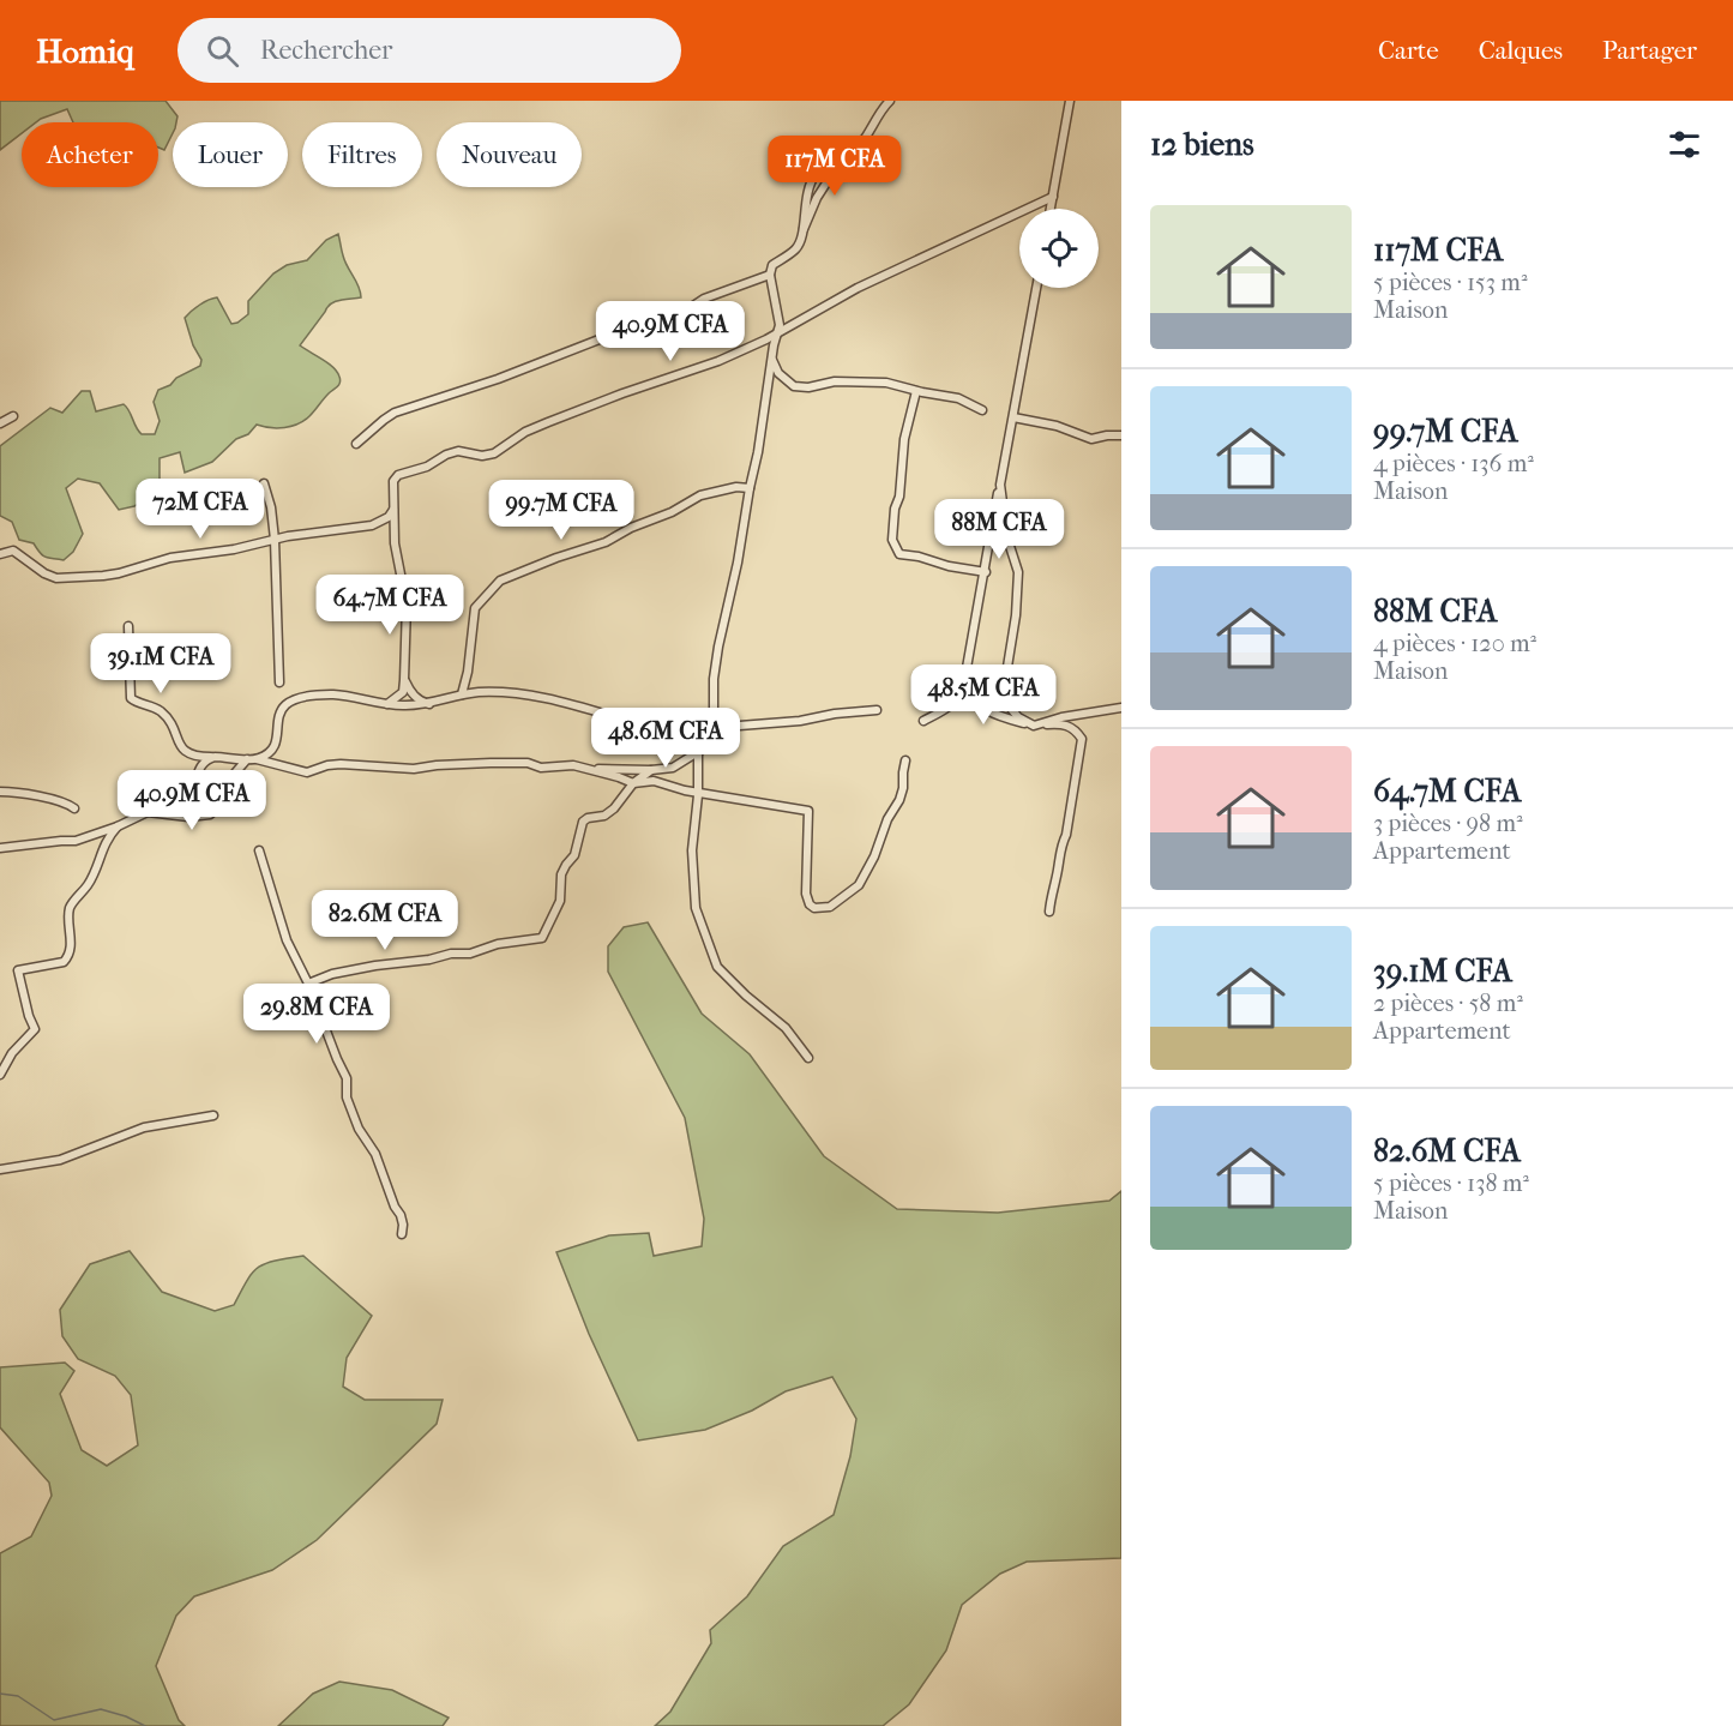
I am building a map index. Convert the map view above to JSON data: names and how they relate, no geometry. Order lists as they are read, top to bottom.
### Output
{
  "page": {
    "header": "Homiq",
    "search": "Rechercher",
    "nav": ["Carte", "Calques", "Partager"],
    "heading": "12 biens",
    "chip": [
      "Acheter",
      "Louer",
      "Filtres",
      "Nouveau"
    ],
    "price": [
      "117M CFA",
      "40.9M CFA",
      "72M CFA",
      "99.7M CFA",
      "88M CFA",
      "64.7M CFA",
      "39.1M CFA",
      "48.5M CFA",
      "48.6M CFA",
      "40.9M CFA",
      "82.6M CFA",
      "29.8M CFA"
    ],
    "list": [
      {
        "name": "117M CFA",
        "note": "5 pièces · 153 m² · Maison"
      },
      {
        "name": "99.7M CFA",
        "note": "4 pièces · 136 m² · Maison"
      },
      {
        "name": "88M CFA",
        "note": "4 pièces · 120 m² · Maison"
      },
      {
        "name": "64.7M CFA",
        "note": "3 pièces · 98 m² · Appartement"
      },
      {
        "name": "39.1M CFA",
        "note": "2 pièces · 58 m² · Appartement"
      },
      {
        "name": "82.6M CFA",
        "note": "5 pièces · 138 m² · Maison"
      }
    ]
  }
}
